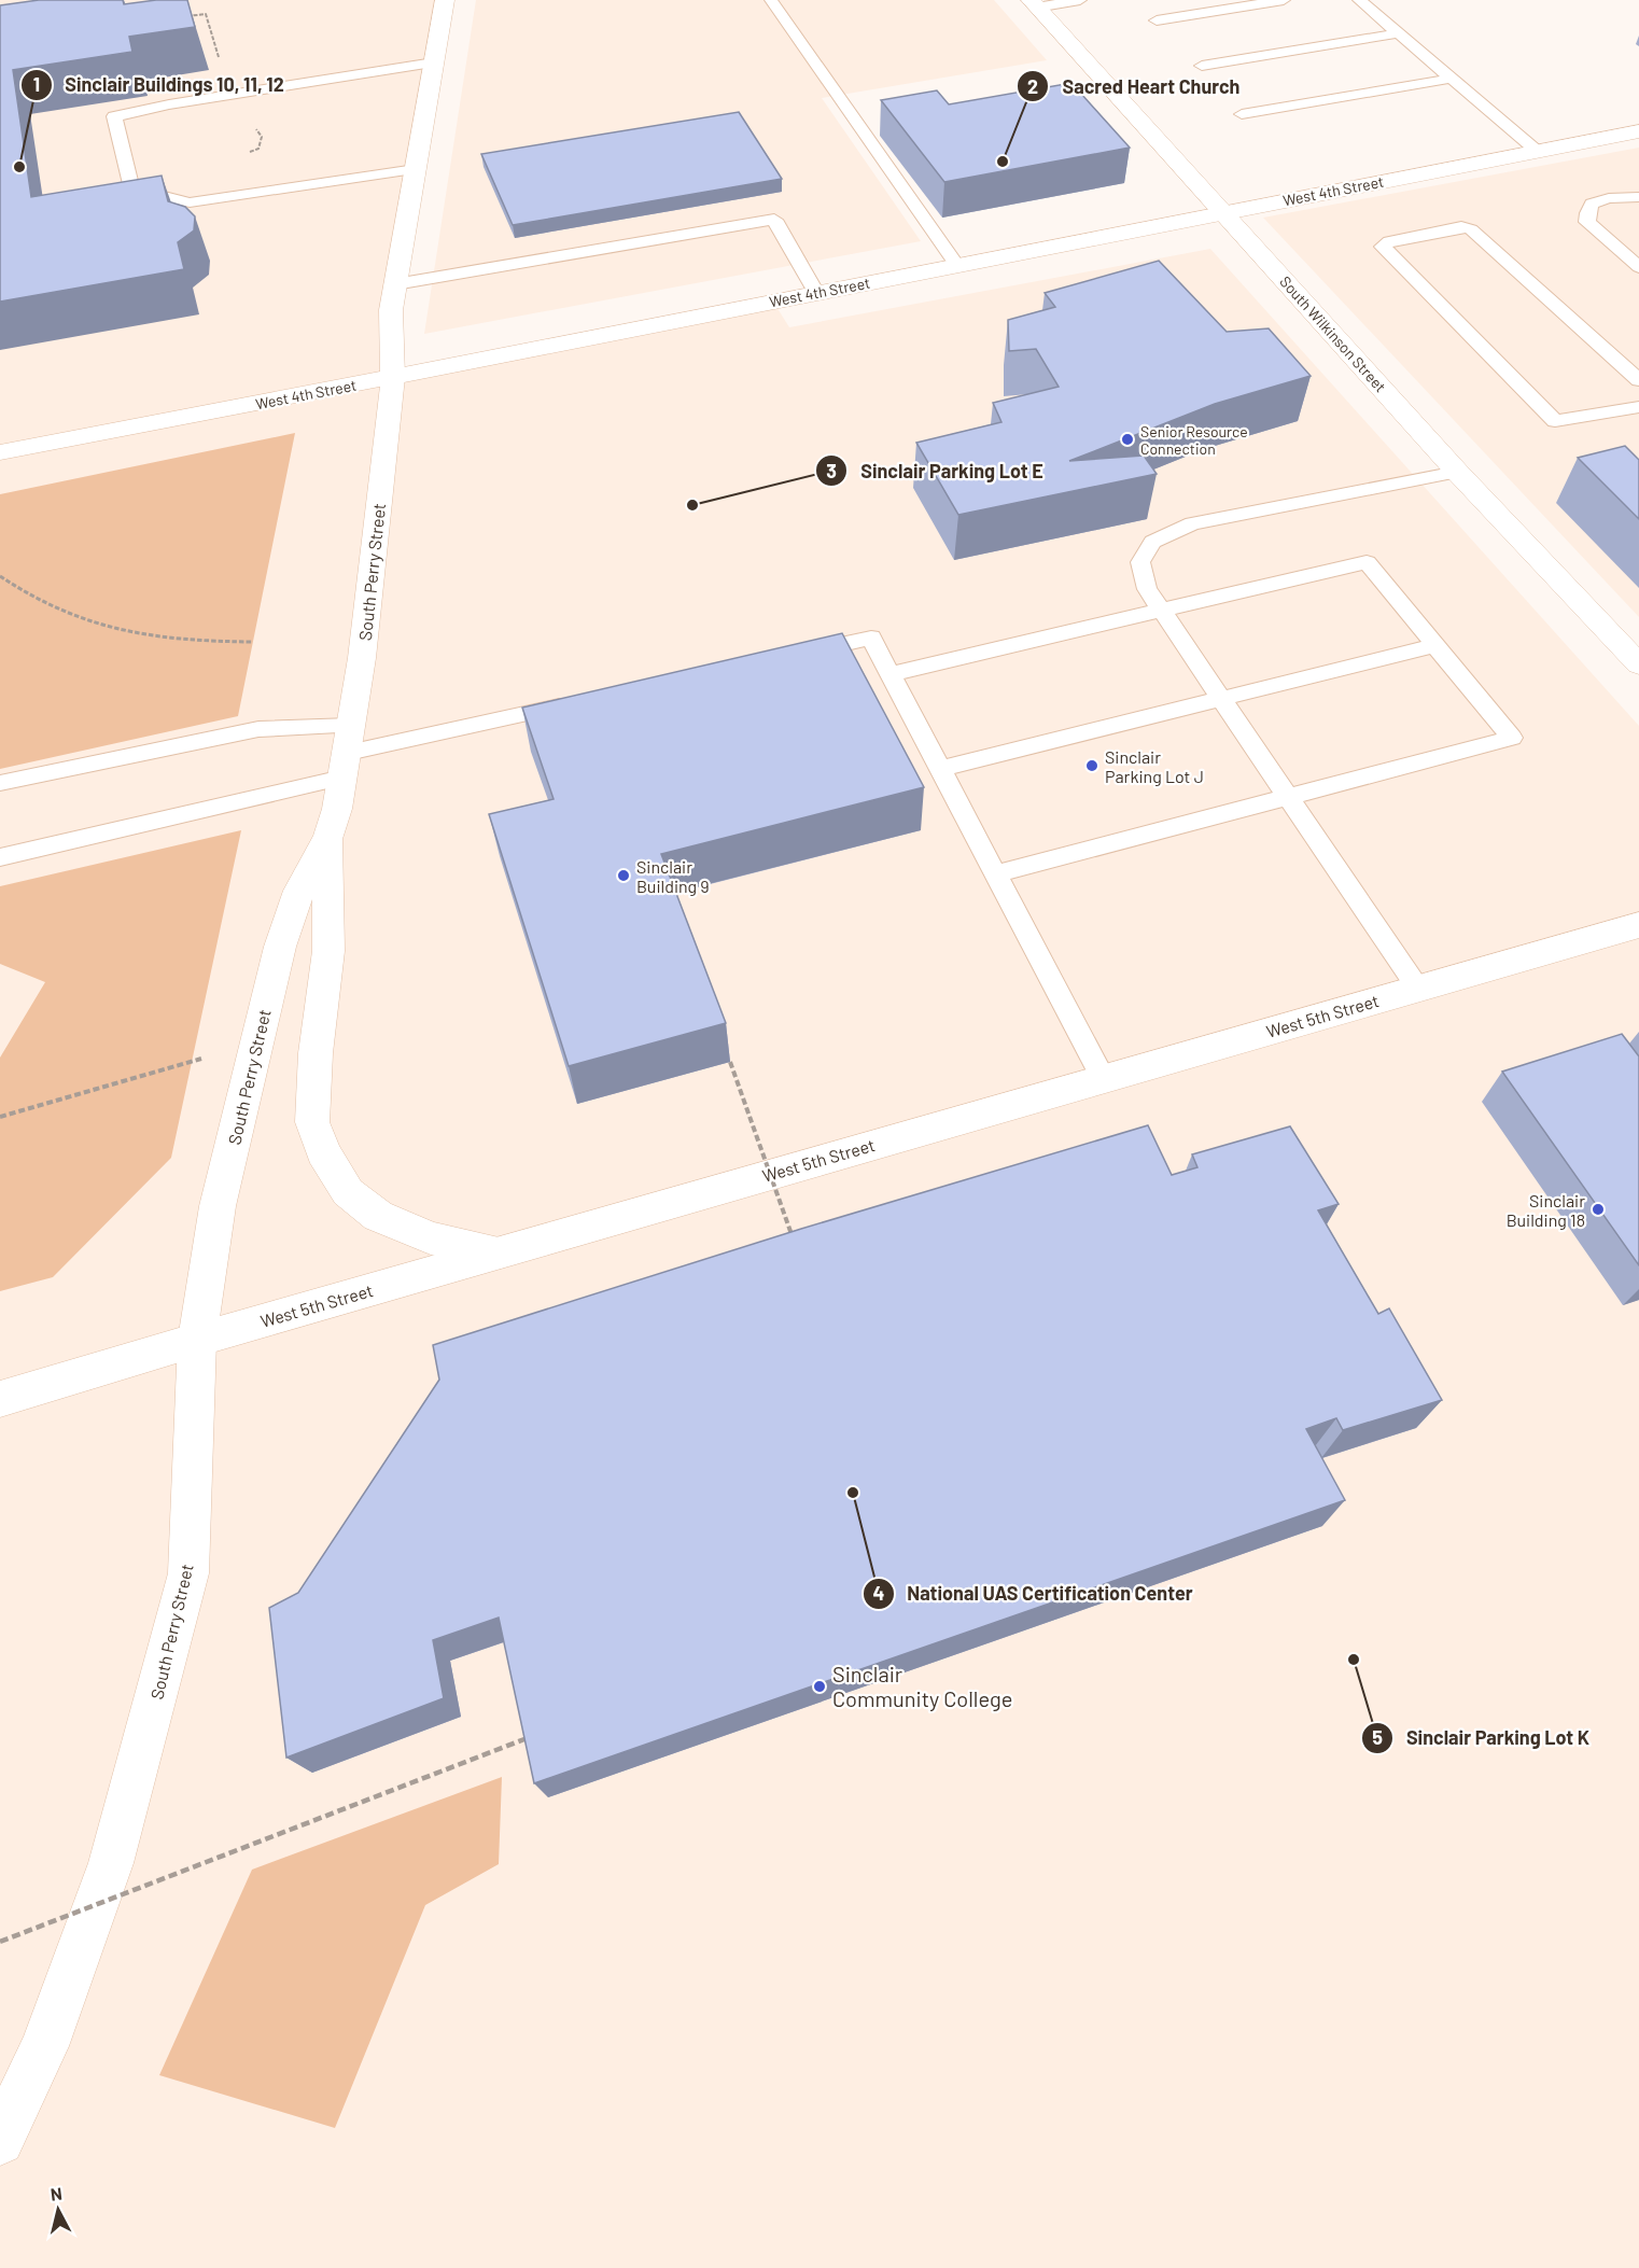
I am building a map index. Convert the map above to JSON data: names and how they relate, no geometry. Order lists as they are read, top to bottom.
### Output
{
  "streets": {
    "main road": [
      "West 4th Street",
      "South Wilkinson Street",
      "South Perry Street",
      "West 5th Street"
    ]
  },
  "crossings": [
    ["West 4th Street", "South Wilkinson Street"],
    ["West 4th Street", "South Perry Street"],
    ["South Perry Street", "West 5th Street"]
  ],
  "places": [
    "Sacred Heart Church",
    "Sinclair Buildings 10, 11, 12",
    "Senior Resource Connection",
    "Sinclair Parking Lot E",
    "Sinclair Parking Lot J",
    "Sinclair Building 9",
    "Sinclair Building 18",
    "National UAS Certification Center",
    "Sinclair Parking Lot K",
    "Sinclair Community College"
  ],
  "north": "top"
}
